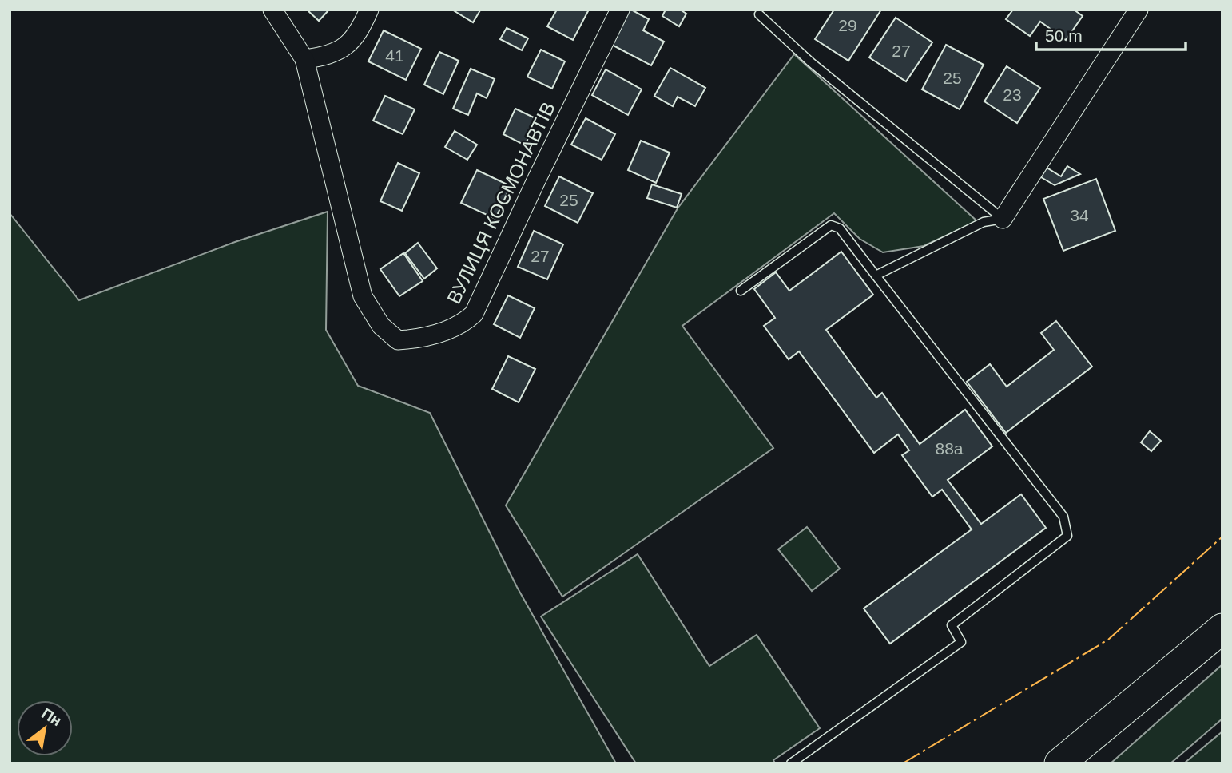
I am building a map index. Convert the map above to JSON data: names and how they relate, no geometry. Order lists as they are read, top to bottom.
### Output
{
  "streets": {
    "street": ["ВУЛИЦЯ КОСМОНАВТІВ"]
  },
  "house_numbers": [
    "29",
    "27",
    "41",
    "25",
    "23",
    "25",
    "34",
    "27",
    "88а"
  ],
  "scale_bar": "50 m",
  "north": "top right"
}
